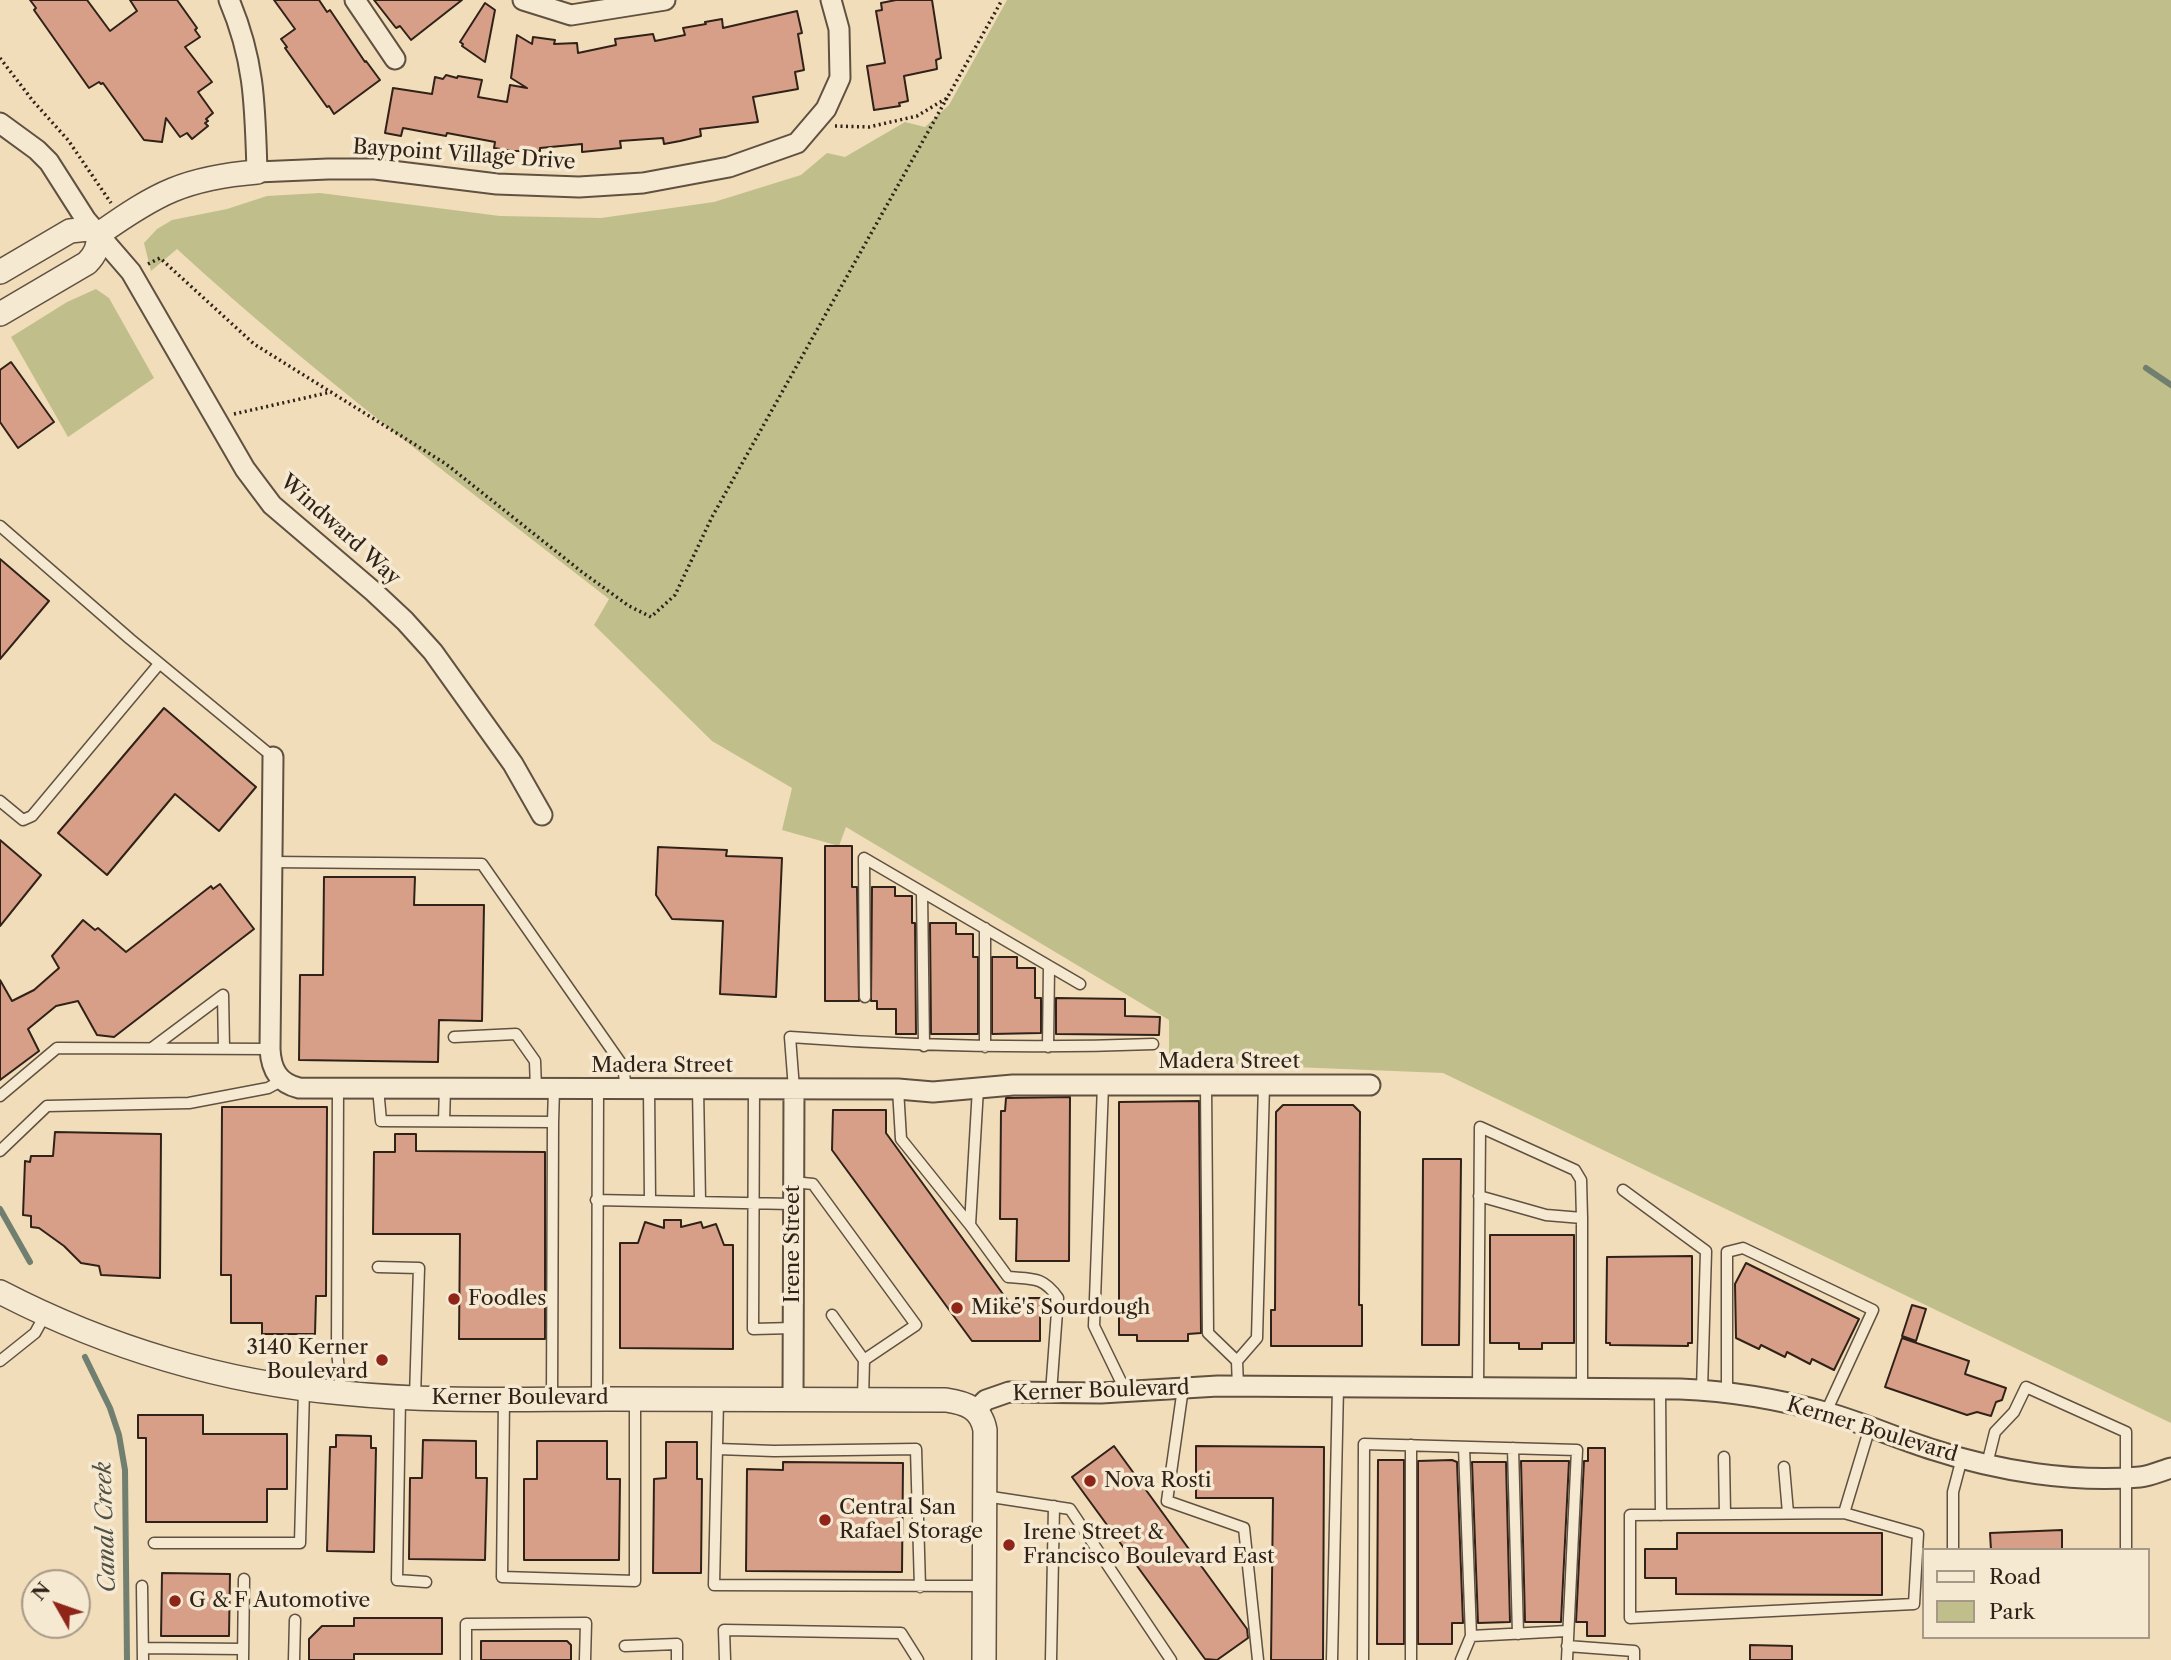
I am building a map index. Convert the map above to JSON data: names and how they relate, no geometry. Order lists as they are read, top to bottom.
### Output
{
  "streets": {
    "street": [
      "Baypoint Village Drive",
      "Windward Way",
      "Madera Street",
      "Irene Street",
      "Kerner Boulevard"
    ]
  },
  "crossings": [
    ["Madera Street", "Irene Street"],
    ["Irene Street", "Kerner Boulevard"]
  ],
  "water": ["Canal Creek"],
  "places": [
    "Foodles",
    "Mike's Sourdough",
    "3140 Kerner Boulevard",
    "Nova Rosti",
    "Central San Rafael Storage",
    "Irene Street & Francisco Boulevard East",
    "G & F Automotive"
  ],
  "legend": ["Road", "Park"],
  "north": "top left"
}
